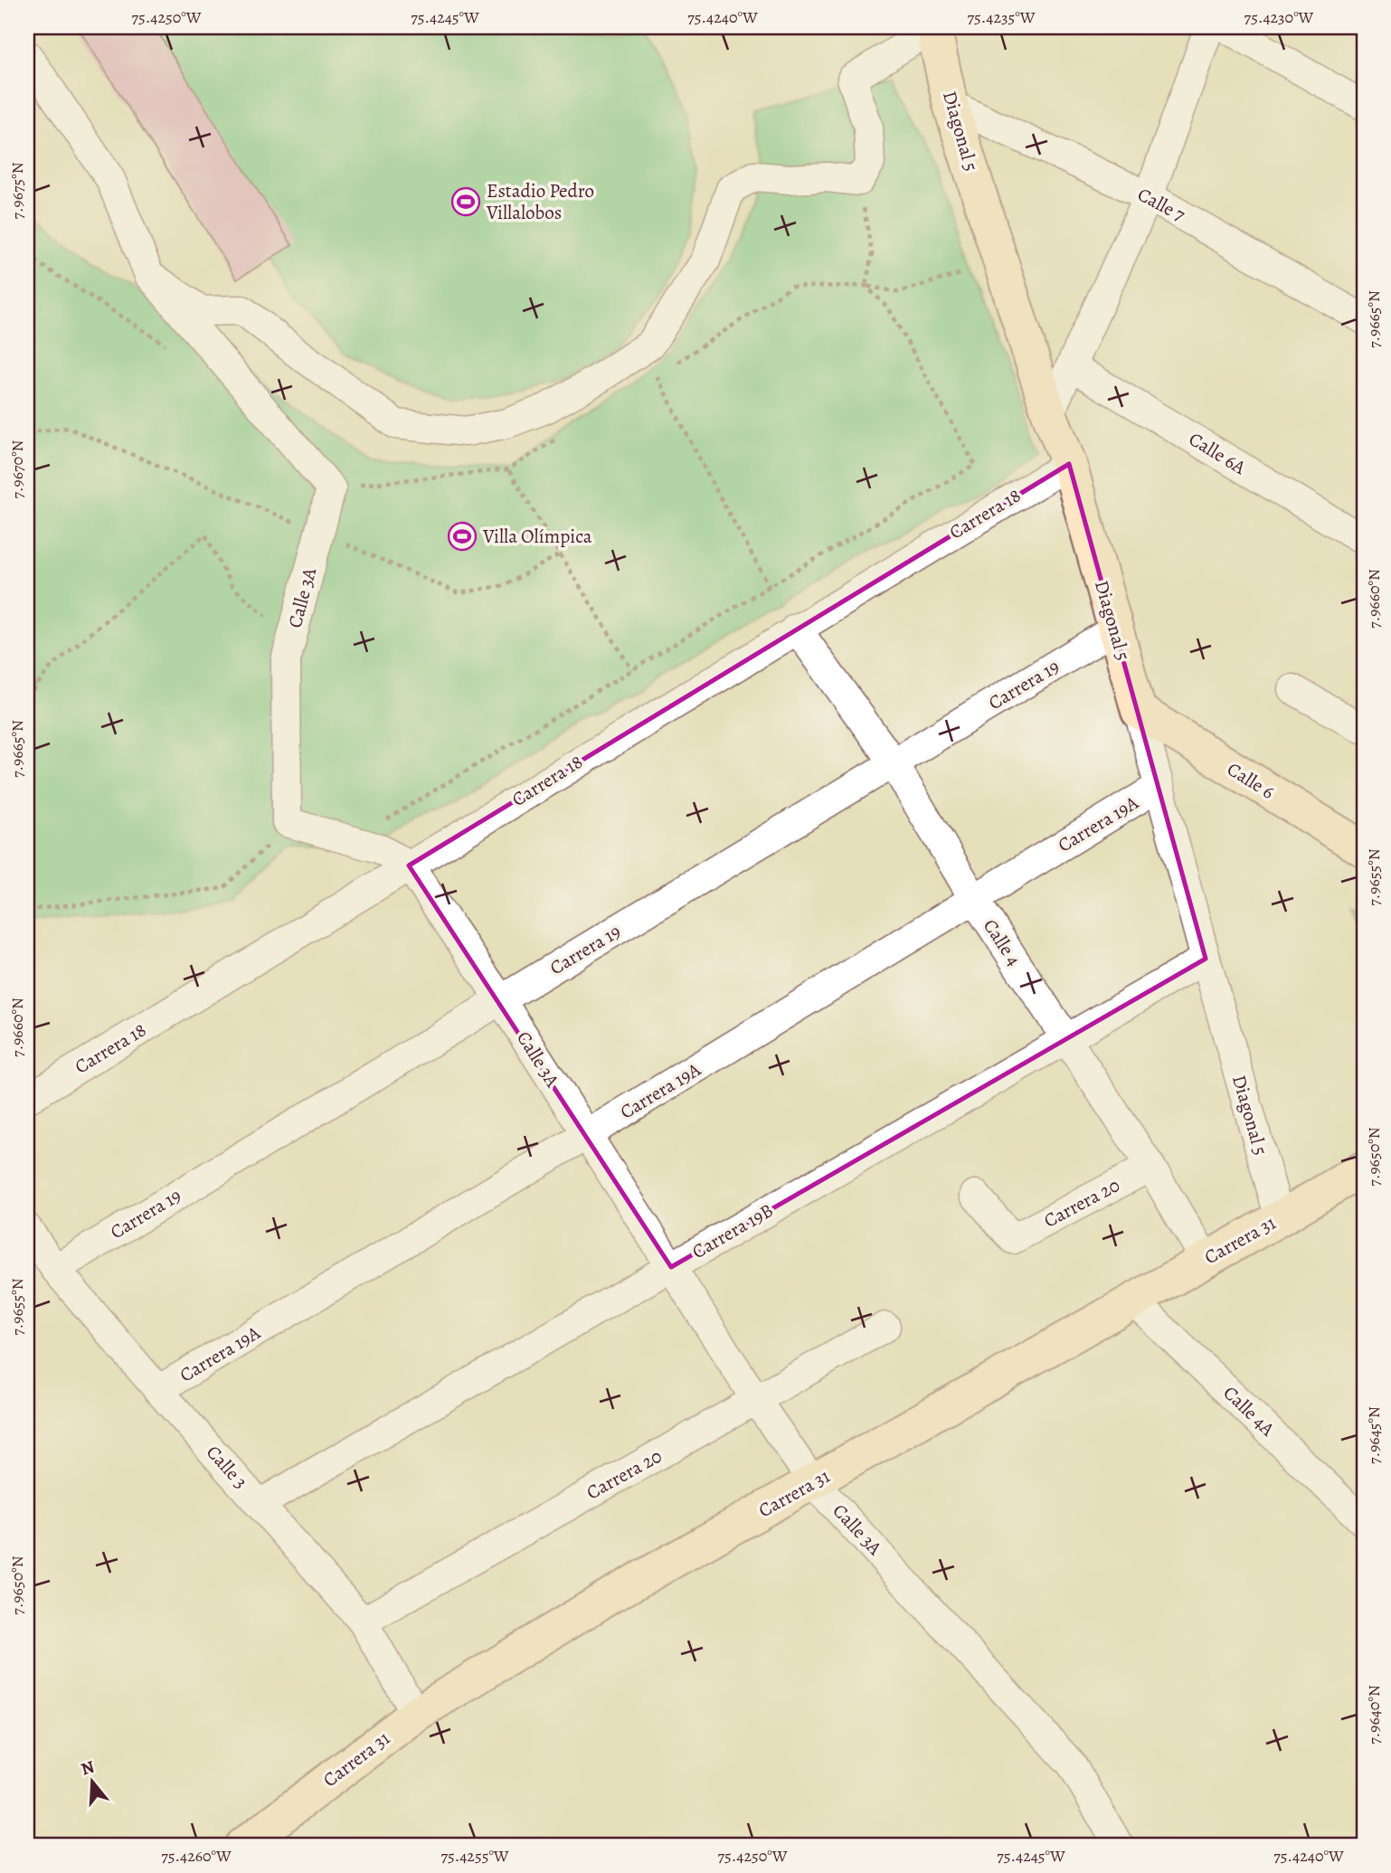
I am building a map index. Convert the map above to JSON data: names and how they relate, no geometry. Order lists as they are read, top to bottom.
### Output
{
  "streets": {
    "main road": ["Diagonal 5", "Calle 6", "Carrera 31"],
    "street": [
      "Calle 7",
      "Calle 6A",
      "Carrera 18",
      "Calle 3A",
      "Carrera 19",
      "Carrera 19A",
      "Calle 4",
      "Carrera 20",
      "Carrera 19B",
      "Calle 4A",
      "Calle 3"
    ]
  },
  "crossings": [
    ["Diagonal 5", "Calle 7"],
    ["Diagonal 5", "Carrera 18"],
    ["Diagonal 5", "Carrera 19"],
    ["Diagonal 5", "Calle 6"],
    ["Diagonal 5", "Carrera 19A"],
    ["Diagonal 5", "Carrera 19B"],
    ["Diagonal 5", "Carrera 31"],
    ["Carrera 18", "Calle 3A"],
    ["Carrera 18", "Calle 4"],
    ["Calle 3A", "Carrera 19"],
    ["Calle 3A", "Carrera 19A"],
    ["Calle 3A", "Carrera 20"],
    ["Calle 3A", "Carrera 19B"],
    ["Calle 3A", "Carrera 31"],
    ["Carrera 19", "Calle 4"],
    ["Carrera 19", "Calle 3"],
    ["Carrera 19A", "Calle 4"],
    ["Carrera 19A", "Calle 3"],
    ["Calle 4", "Carrera 20"],
    ["Calle 4", "Carrera 19B"],
    ["Calle 4", "Carrera 31"],
    ["Carrera 20", "Calle 3"],
    ["Carrera 19B", "Calle 3"],
    ["Carrera 31", "Calle 4A"],
    ["Carrera 31", "Calle 3"]
  ],
  "places": {
    "sports": ["Estadio Pedro Villalobos", "Villa Olímpica"]
  },
  "north": "top",
  "coordinates": [
    "75.4250°W",
    "75.4245°W",
    "75.4240°W",
    "75.4235°W",
    "75.4230°W",
    "7.9675°N",
    "7.9665°N",
    "7.9670°N",
    "7.9660°N",
    "7.9655°N",
    "7.9650°N",
    "7.9645°N",
    "7.9640°N",
    "75.4260°W",
    "75.4255°W"
  ]
}
